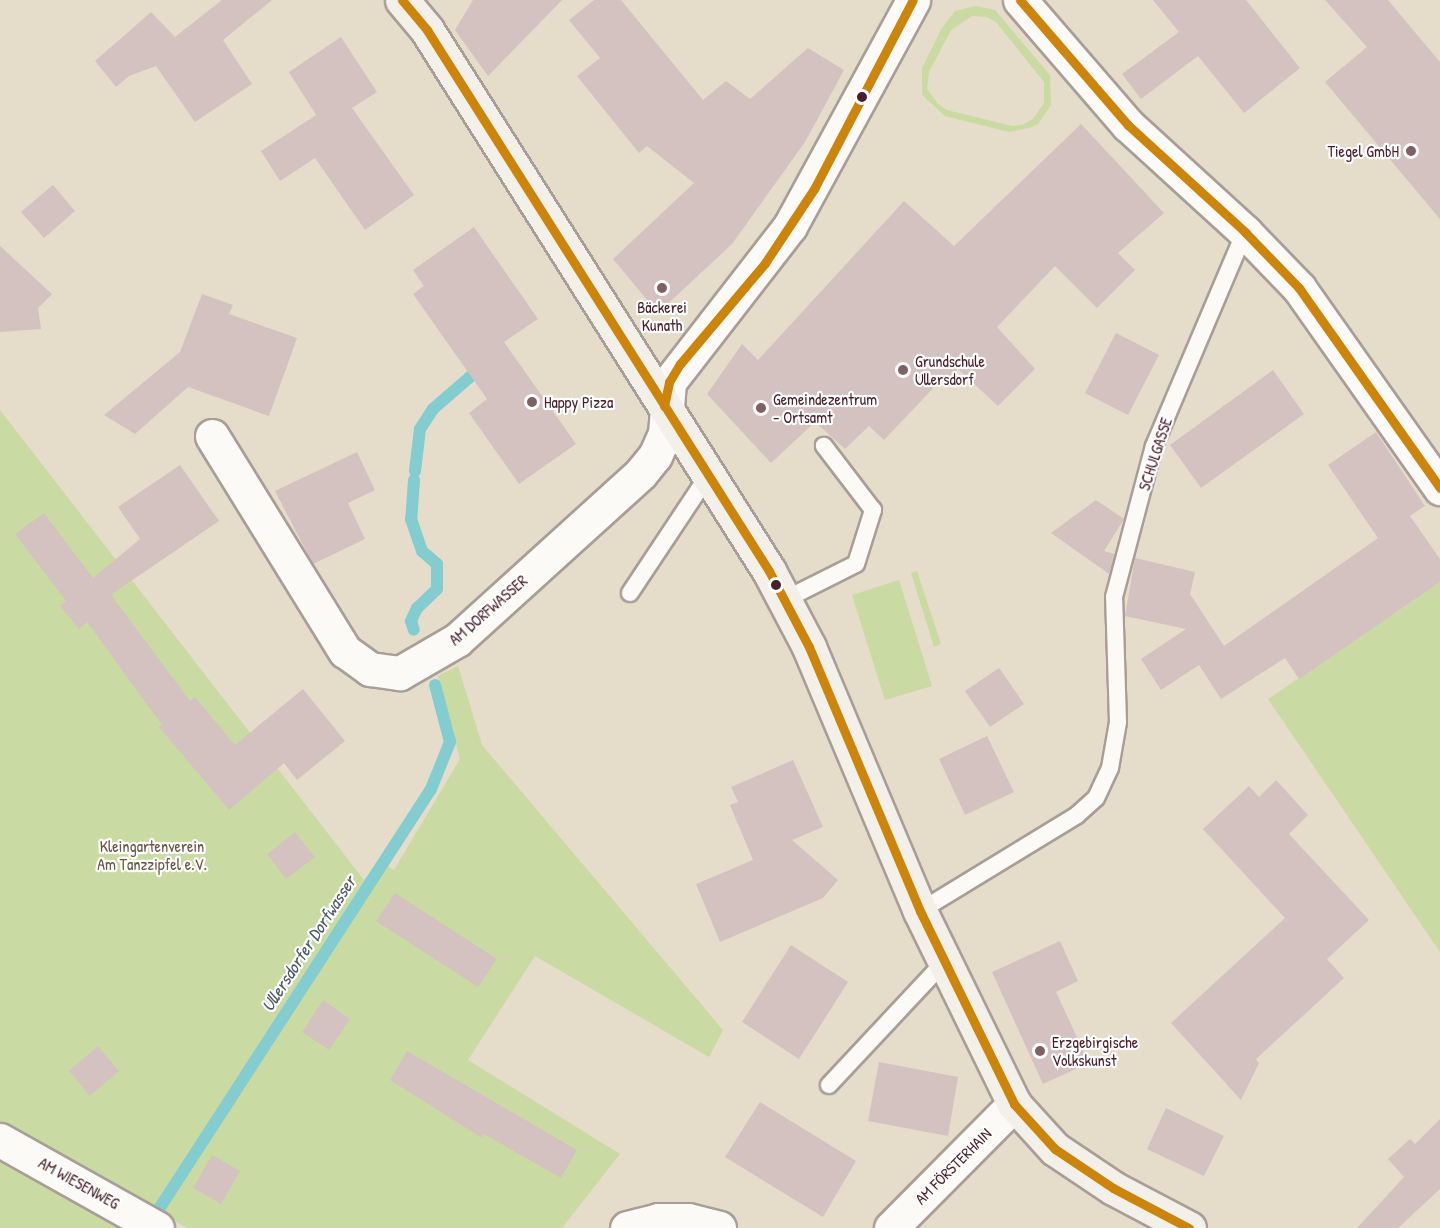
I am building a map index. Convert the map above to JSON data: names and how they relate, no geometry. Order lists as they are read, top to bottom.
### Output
{
  "streets": {
    "street": ["AM DORFWASSER", "AM FÖRSTERHAIN", "AM WIESENWEG"],
    "lane": ["SCHULGASSE"]
  },
  "water": ["Ullersdorfer Dorfwasser"],
  "parks": ["Kleingartenverein Am Tanzzipfel e.V."],
  "places": [
    "Tiegel GmbH",
    "Bäckerei Kunath",
    "Grundschule Ullersdorf",
    "Happy Pizza",
    "Gemeindezentrum - Ortsamt",
    "Erzgebirgische Volkskunst"
  ]
}
